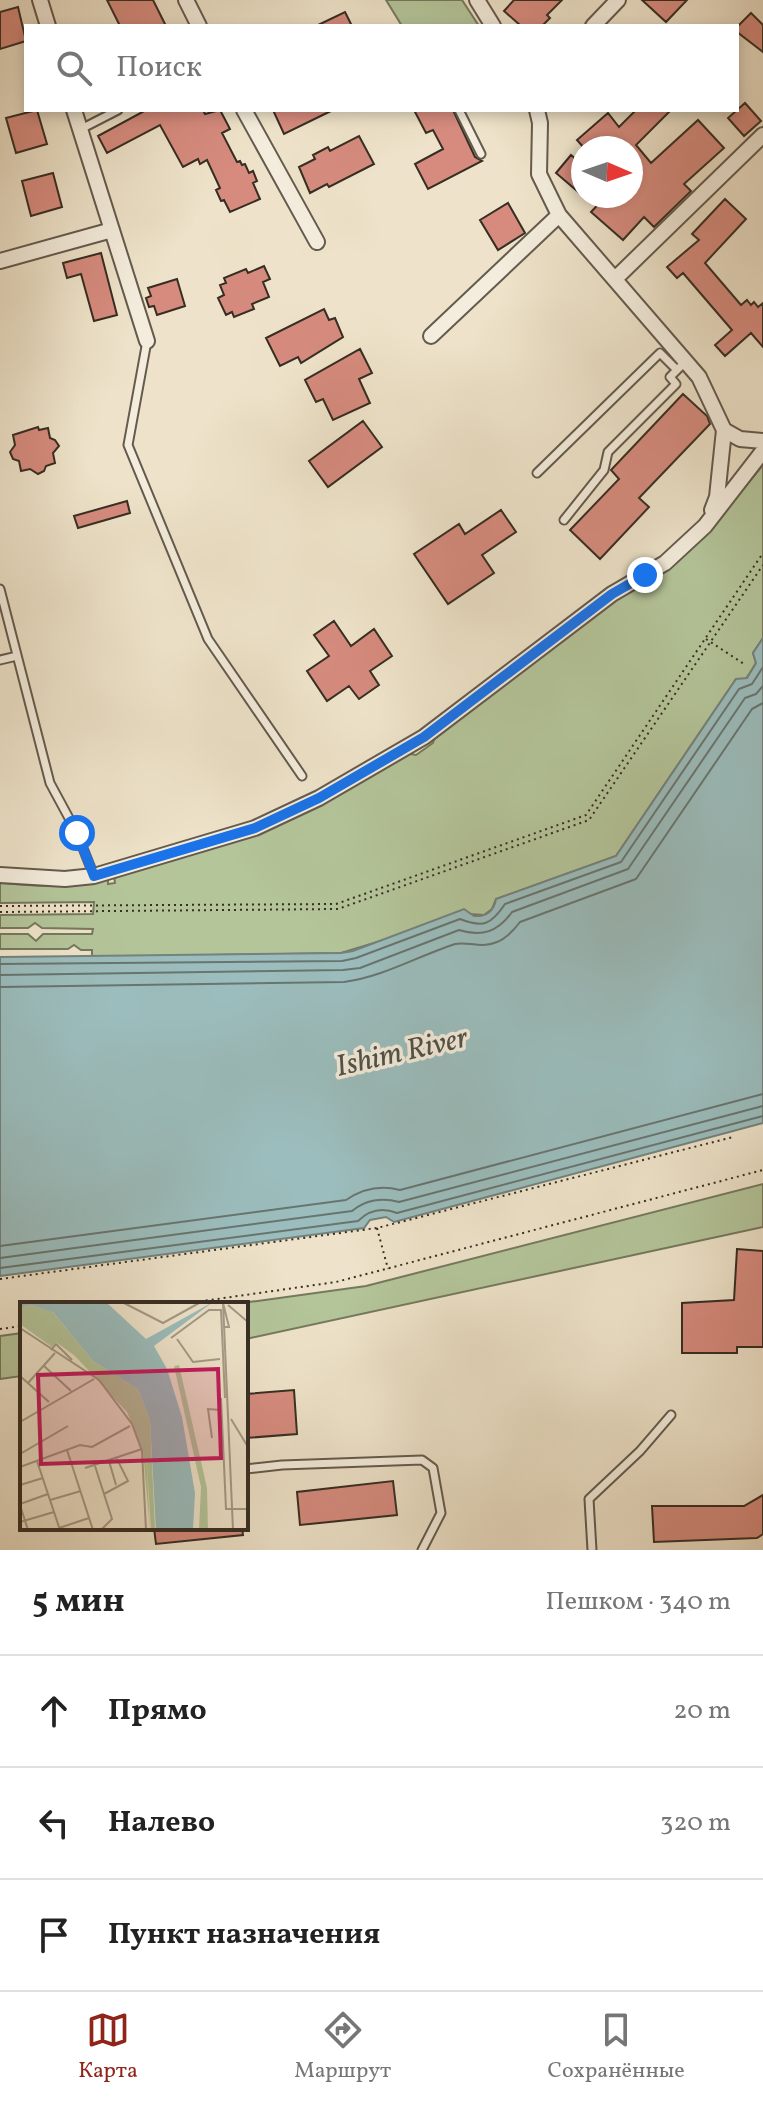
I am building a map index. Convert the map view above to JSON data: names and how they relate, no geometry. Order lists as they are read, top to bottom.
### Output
{
  "water": ["Ishim River"],
  "north": "right",
  "page": {
    "search": "Поиск",
    "heading": ["5 мин", "Пешком · 340 m"],
    "list": [
      ["Прямо", "20 m"],
      ["Налево", "320 m"],
      "Пункт назначения"
    ],
    "nav": ["Карта", "Маршрут", "Сохранённые"]
  }
}
